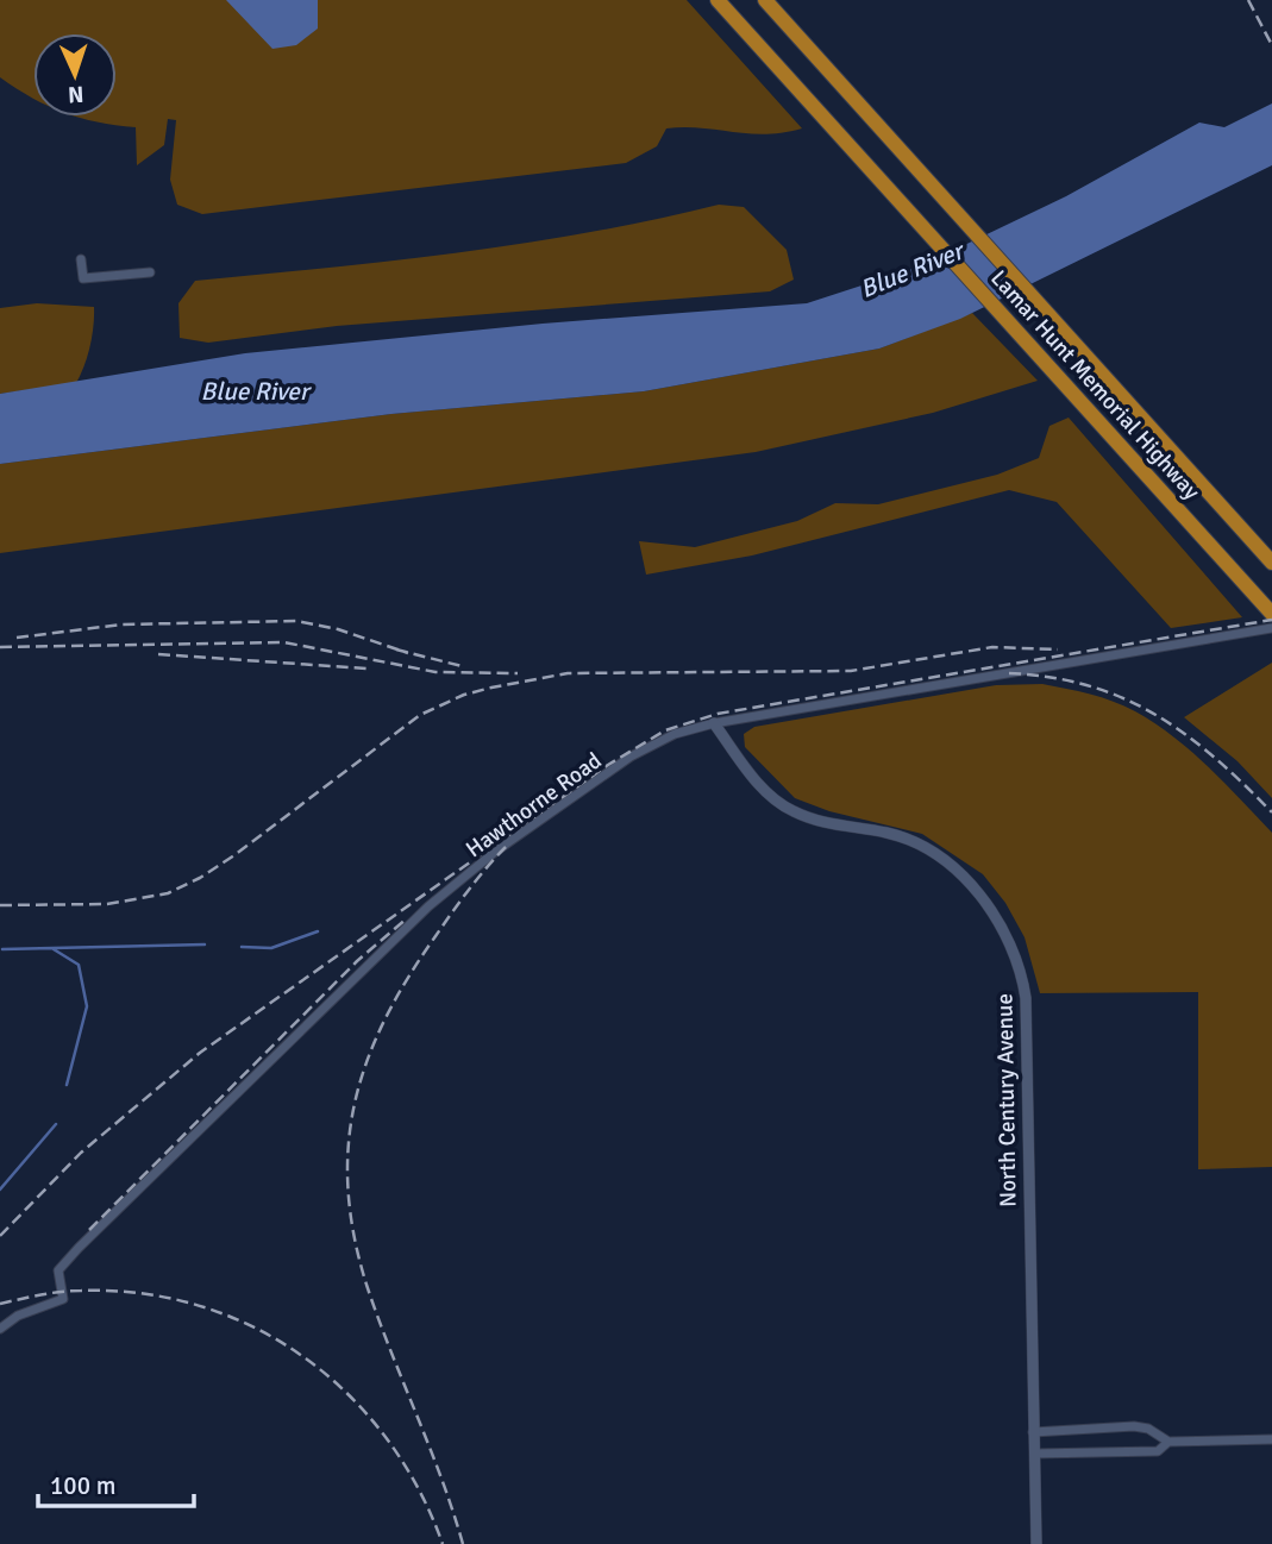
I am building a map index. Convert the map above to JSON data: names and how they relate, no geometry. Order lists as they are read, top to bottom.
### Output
{
  "streets": {
    "highway": ["Lamar Hunt Memorial Highway"],
    "street": ["Hawthorne Road", "North Century Avenue"]
  },
  "crossings": [
    ["Hawthorne Road", "North Century Avenue"]
  ],
  "water": ["Blue River"],
  "scale_bar": "100 m",
  "north": "bottom"
}
